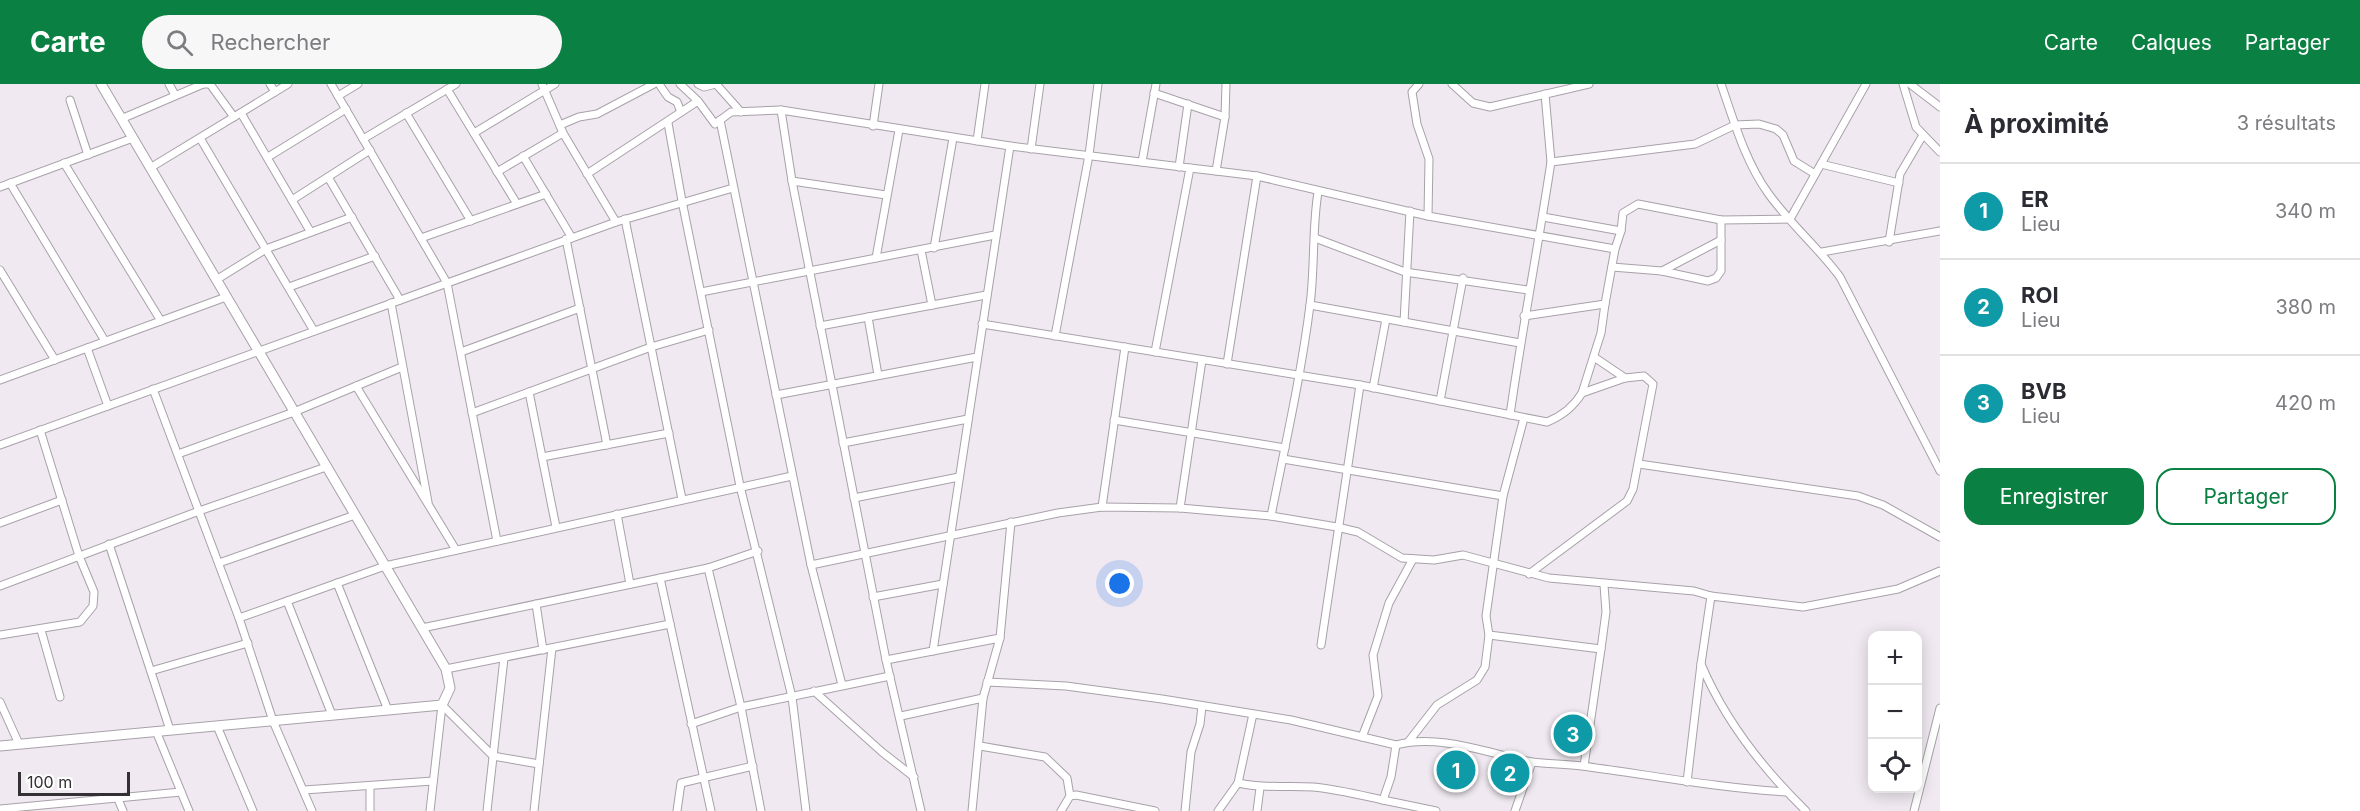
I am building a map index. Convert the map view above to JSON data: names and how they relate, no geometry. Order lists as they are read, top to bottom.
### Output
{
  "scale_bar": "100 m",
  "page": {
    "header": "Carte",
    "search": "Rechercher",
    "nav": ["Carte", "Calques", "Partager"],
    "heading": ["À proximité", "3 résultats"],
    "list": [
      {
        "mark": "1",
        "name": "ER",
        "note": "Lieu",
        "value": "340 m"
      },
      {
        "mark": "2",
        "name": "ROI",
        "note": "Lieu",
        "value": "380 m"
      },
      {
        "mark": "3",
        "name": "BVB",
        "note": "Lieu",
        "value": "420 m"
      }
    ],
    "buttons": ["Enregistrer", "Partager"],
    "map_buttons": ["+", "−"],
    "pins": ["3", "1", "2"],
    "scale": "100 m"
  }
}
